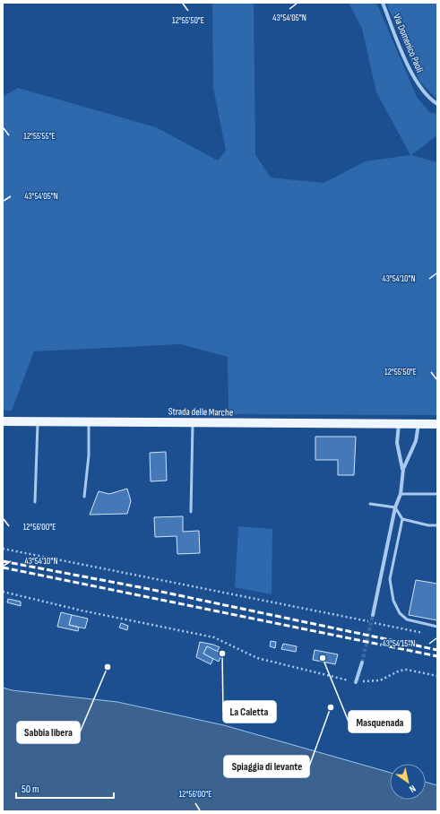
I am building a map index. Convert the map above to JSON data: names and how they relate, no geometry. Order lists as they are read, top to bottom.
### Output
{
  "streets": {
    "main road": ["Strada delle Marche"],
    "street": ["Via Domenico Paoli"]
  },
  "places": [
    "La Caletta",
    "Masquenada",
    "Sabbia libera",
    "Spiaggia di levante"
  ],
  "scale_bar": "50 m",
  "north": "bottom right",
  "coordinates": [
    "43°54'05\"N",
    "12°55'50\"E",
    "12°55'55\"E",
    "43°54'10\"N",
    "12°56'00\"E",
    "43°54'15\"N"
  ]
}
